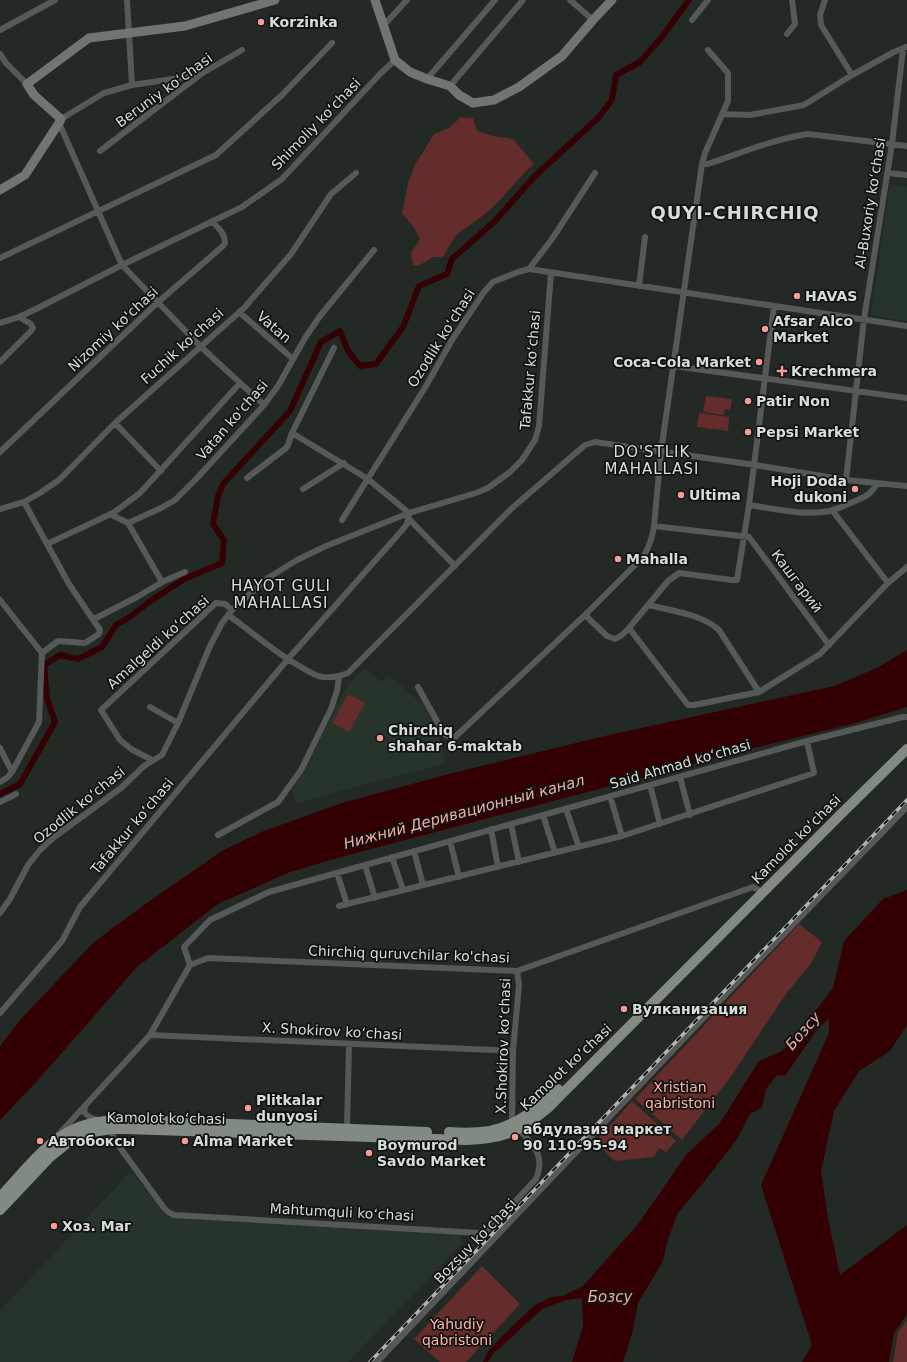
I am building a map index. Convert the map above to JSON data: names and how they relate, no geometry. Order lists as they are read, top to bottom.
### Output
{
  "streets": {
    "main road": ["Kamolot ko‘chasi"],
    "street": [
      "Beruniy ko‘chasi",
      "Shimoliy ko‘chasi",
      "Al-Buxoriy ko‘chasi",
      "Vatan",
      "Nizomiy ko'chasi",
      "Ozodlik ko‘chasi",
      "Fuchik ko'chasi",
      "Tafakkur ko‘chasi",
      "Vatan ko'chasi",
      "Кашгарий",
      "Amalgeldi ko‘chasi",
      "Said Ahmad ko‘chasi",
      "Chirchiq quruvchilar ko'chasi",
      "X. Shokirov ko‘chasi",
      "X.Shokirov ko‘chasi",
      "Mahtumquli ko‘chasi",
      "Bozsuv ko‘chasi"
    ]
  },
  "crossings": [
    ["Shimoliy ko‘chasi", "Nizomiy ko'chasi"],
    ["Vatan", "Fuchik ko'chasi"],
    ["Vatan", "Vatan ko'chasi"],
    ["Ozodlik ko‘chasi", "Tafakkur ko‘chasi"],
    ["Ozodlik ko‘chasi", "Amalgeldi ko‘chasi"],
    ["Said Ahmad ko‘chasi", "Chirchiq quruvchilar ko'chasi"],
    ["Kamolot ko‘chasi", "X.Shokirov ko‘chasi"],
    ["Kamolot ko‘chasi", "Mahtumquli ko‘chasi"],
    ["Chirchiq quruvchilar ko'chasi", "X.Shokirov ko‘chasi"],
    ["X. Shokirov ko‘chasi", "X.Shokirov ko‘chasi"],
    ["X.Shokirov ko‘chasi", "Mahtumquli ko‘chasi"]
  ],
  "districts": ["QUYI-CHIRCHIQ", "DO'STLIK MAHALLASI", "HAYOT GULI MAHALLASI"],
  "water": ["Нижний Деривационный канал", "Бозсу"],
  "parks": ["Xristian qabristoni", "Yahudiy qabristoni"],
  "places": {
    "other": [
      "Korzinka",
      "HAVAS",
      "Afsar Alco Market",
      "Coca-Cola Market",
      "Patir Non",
      "Pepsi Market",
      "Hoji Doda dukoni",
      "Ultima",
      "Mahalla",
      "Chirchiq shahar 6-maktab",
      "Вулканизация",
      "Plitkalar dunyosi",
      "абдулазиз маркет 90 110-95-94",
      "Автобоксы",
      "Alma Market",
      "Boymurod Savdo Market",
      "Хоз. Маг"
    ],
    "health": ["Krechmera"]
  }
}
